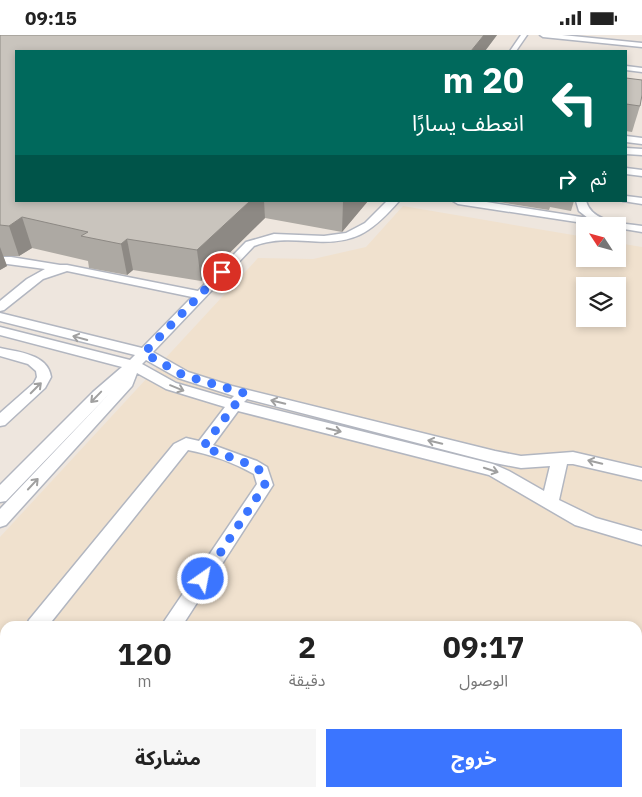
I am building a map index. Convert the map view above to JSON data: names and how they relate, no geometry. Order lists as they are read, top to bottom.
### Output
{
  "north": "top left",
  "page": {
    "status": "09:15",
    "turn": ["20 m", "انعطف يسارًا"],
    "then": "ثم",
    "eta": [
      "09:17",
      "الوصول",
      "2",
      "دقيقة",
      "120",
      "m"
    ],
    "buttons": ["خروج", "مشاركة"]
  }
}
